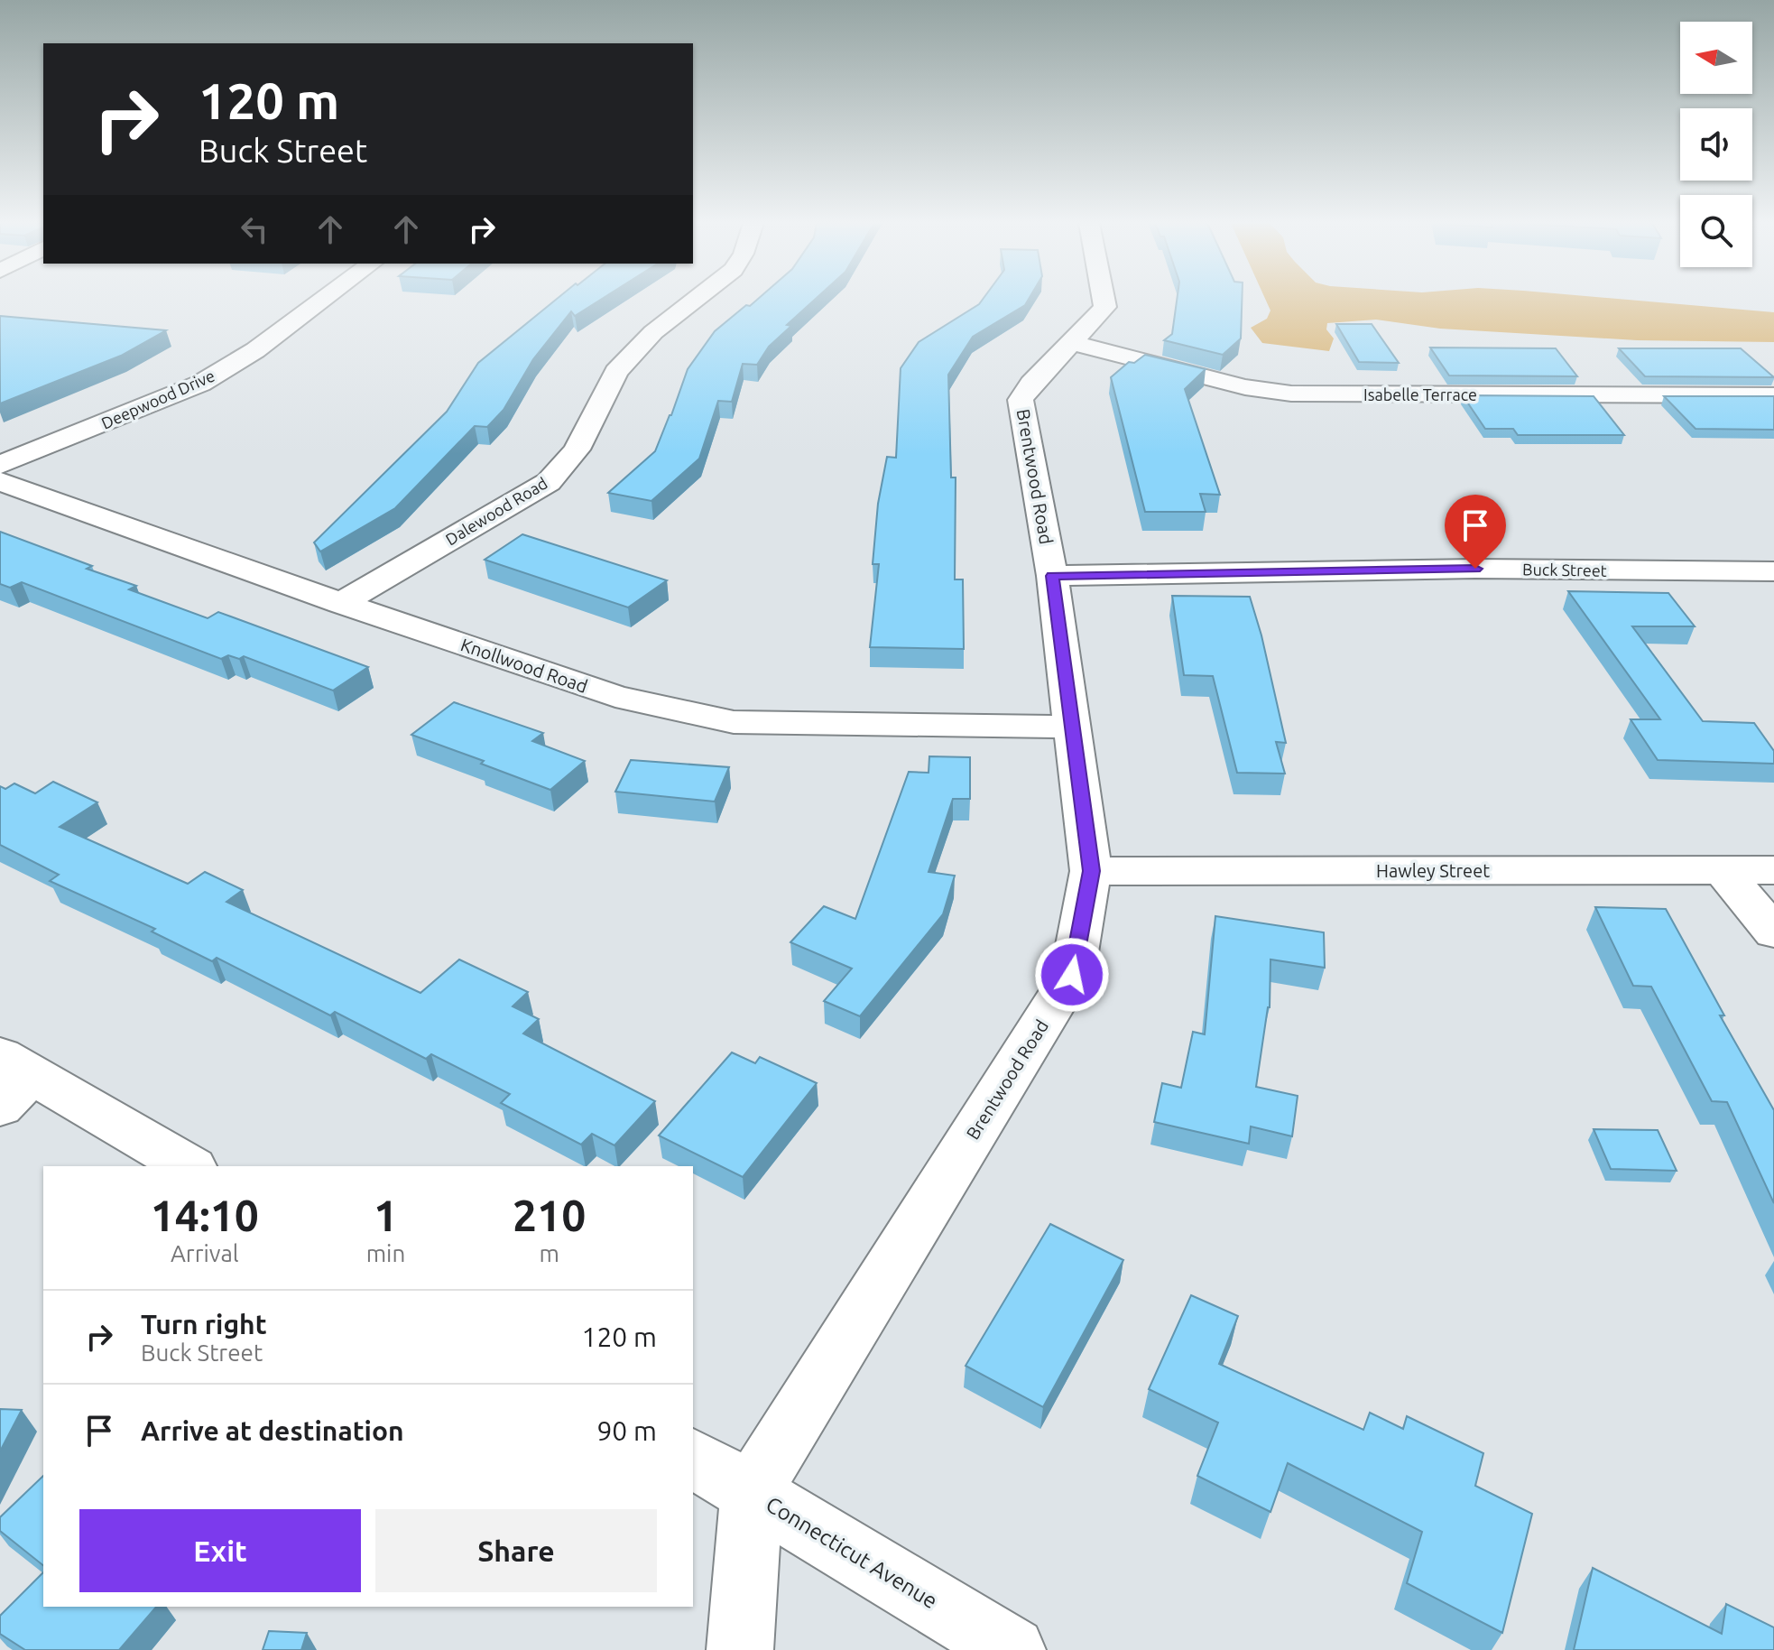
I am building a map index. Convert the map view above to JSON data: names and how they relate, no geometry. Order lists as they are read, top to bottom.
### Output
{
  "streets": {
    "street": [
      "Isabelle Terrace",
      "Deepwood Drive",
      "Brentwood Road",
      "Dalewood Road",
      "Buck Street",
      "Knollwood Road",
      "Hawley Street",
      "Connecticut Avenue"
    ]
  },
  "crossings": [
    ["Isabelle Terrace", "Brentwood Road"],
    ["Brentwood Road", "Buck Street"],
    ["Brentwood Road", "Knollwood Road"],
    ["Brentwood Road", "Hawley Street"],
    ["Brentwood Road", "Connecticut Avenue"],
    ["Dalewood Road", "Knollwood Road"]
  ],
  "north": "left",
  "page": {
    "turn": ["120 m", "Buck Street"],
    "eta": [
      "14:10",
      "Arrival",
      "1",
      "min",
      "210",
      "m"
    ],
    "list": [
      {
        "name": "Turn right",
        "note": "Buck Street",
        "value": "120 m"
      },
      {
        "name": "Arrive at destination",
        "value": "90 m"
      }
    ],
    "buttons": ["Exit", "Share"]
  }
}
